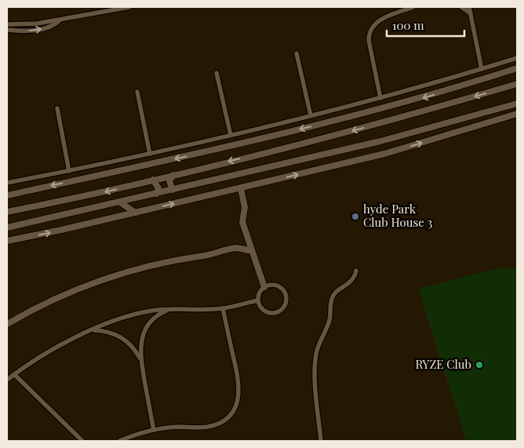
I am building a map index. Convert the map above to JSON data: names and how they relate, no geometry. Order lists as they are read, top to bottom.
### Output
{
  "places": ["hyde Park Club House 3", "RYZE Club"],
  "scale_bar": "100 m"
}
